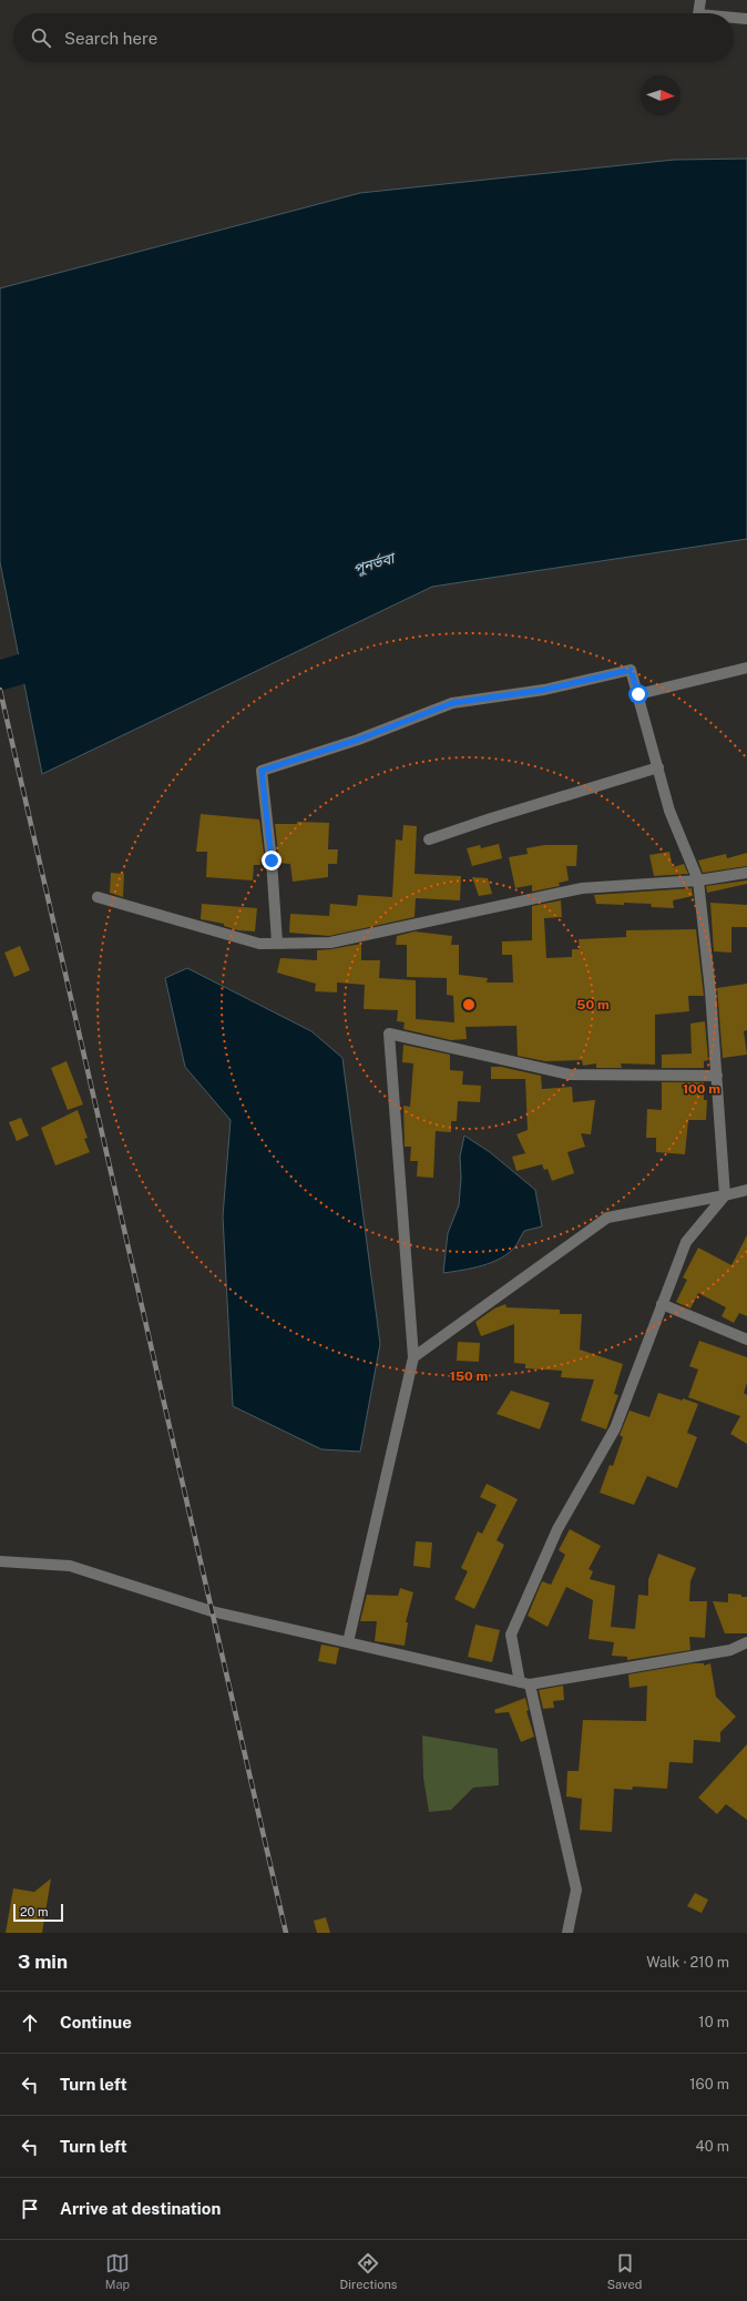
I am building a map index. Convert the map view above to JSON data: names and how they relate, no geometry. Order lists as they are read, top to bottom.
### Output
{
  "water": ["পুনর্ভবা"],
  "scale_bar": "20 m",
  "north": "right",
  "page": {
    "search": "Search here",
    "scale": "20 m",
    "heading": ["3 min", "Walk · 210 m"],
    "list": [
      ["Continue", "10 m"],
      ["Turn left", "160 m"],
      ["Turn left", "40 m"],
      "Arrive at destination"
    ],
    "nav": ["Map", "Directions", "Saved"]
  },
  "rings": ["50 m", "100 m", "150 m"]
}
